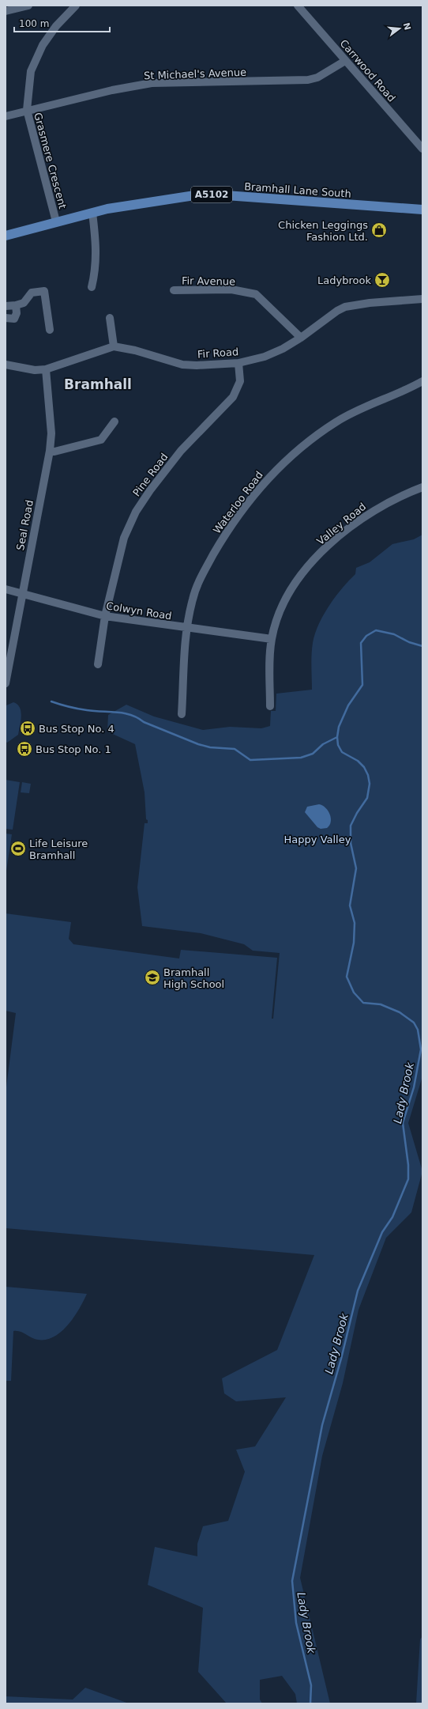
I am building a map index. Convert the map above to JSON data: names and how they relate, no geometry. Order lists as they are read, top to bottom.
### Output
{
  "streets": {
    "main road": ["Bramhall Lane South", "A5102"],
    "street": [
      "Carrwood Road",
      "St Michael's Avenue",
      "Grasmere Crescent",
      "Fir Avenue",
      "Fir Road",
      "Pine Road",
      "Waterloo Road",
      "Valley Road",
      "Seal Road",
      "Colwyn Road"
    ]
  },
  "crossings": [
    ["Carrwood Road", "St Michael's Avenue"],
    ["St Michael's Avenue", "Grasmere Crescent"],
    ["Grasmere Crescent", "Bramhall Lane South"],
    ["Fir Avenue", "Fir Road"],
    ["Fir Road", "Pine Road"],
    ["Fir Road", "Seal Road"],
    ["Pine Road", "Colwyn Road"],
    ["Waterloo Road", "Colwyn Road"],
    ["Valley Road", "Colwyn Road"],
    ["Seal Road", "Colwyn Road"]
  ],
  "districts": ["Bramhall"],
  "water": ["Lady Brook"],
  "parks": ["Happy Valley"],
  "places": {
    "shop": ["Chicken Leggings Fashion Ltd."],
    "bar": ["Ladybrook"],
    "bus stop": ["Bus Stop No. 4", "Bus Stop No. 1"],
    "sports": ["Life Leisure Bramhall"],
    "school or university": ["Bramhall High School"]
  },
  "scale_bar": "100 m",
  "north": "right"
}
